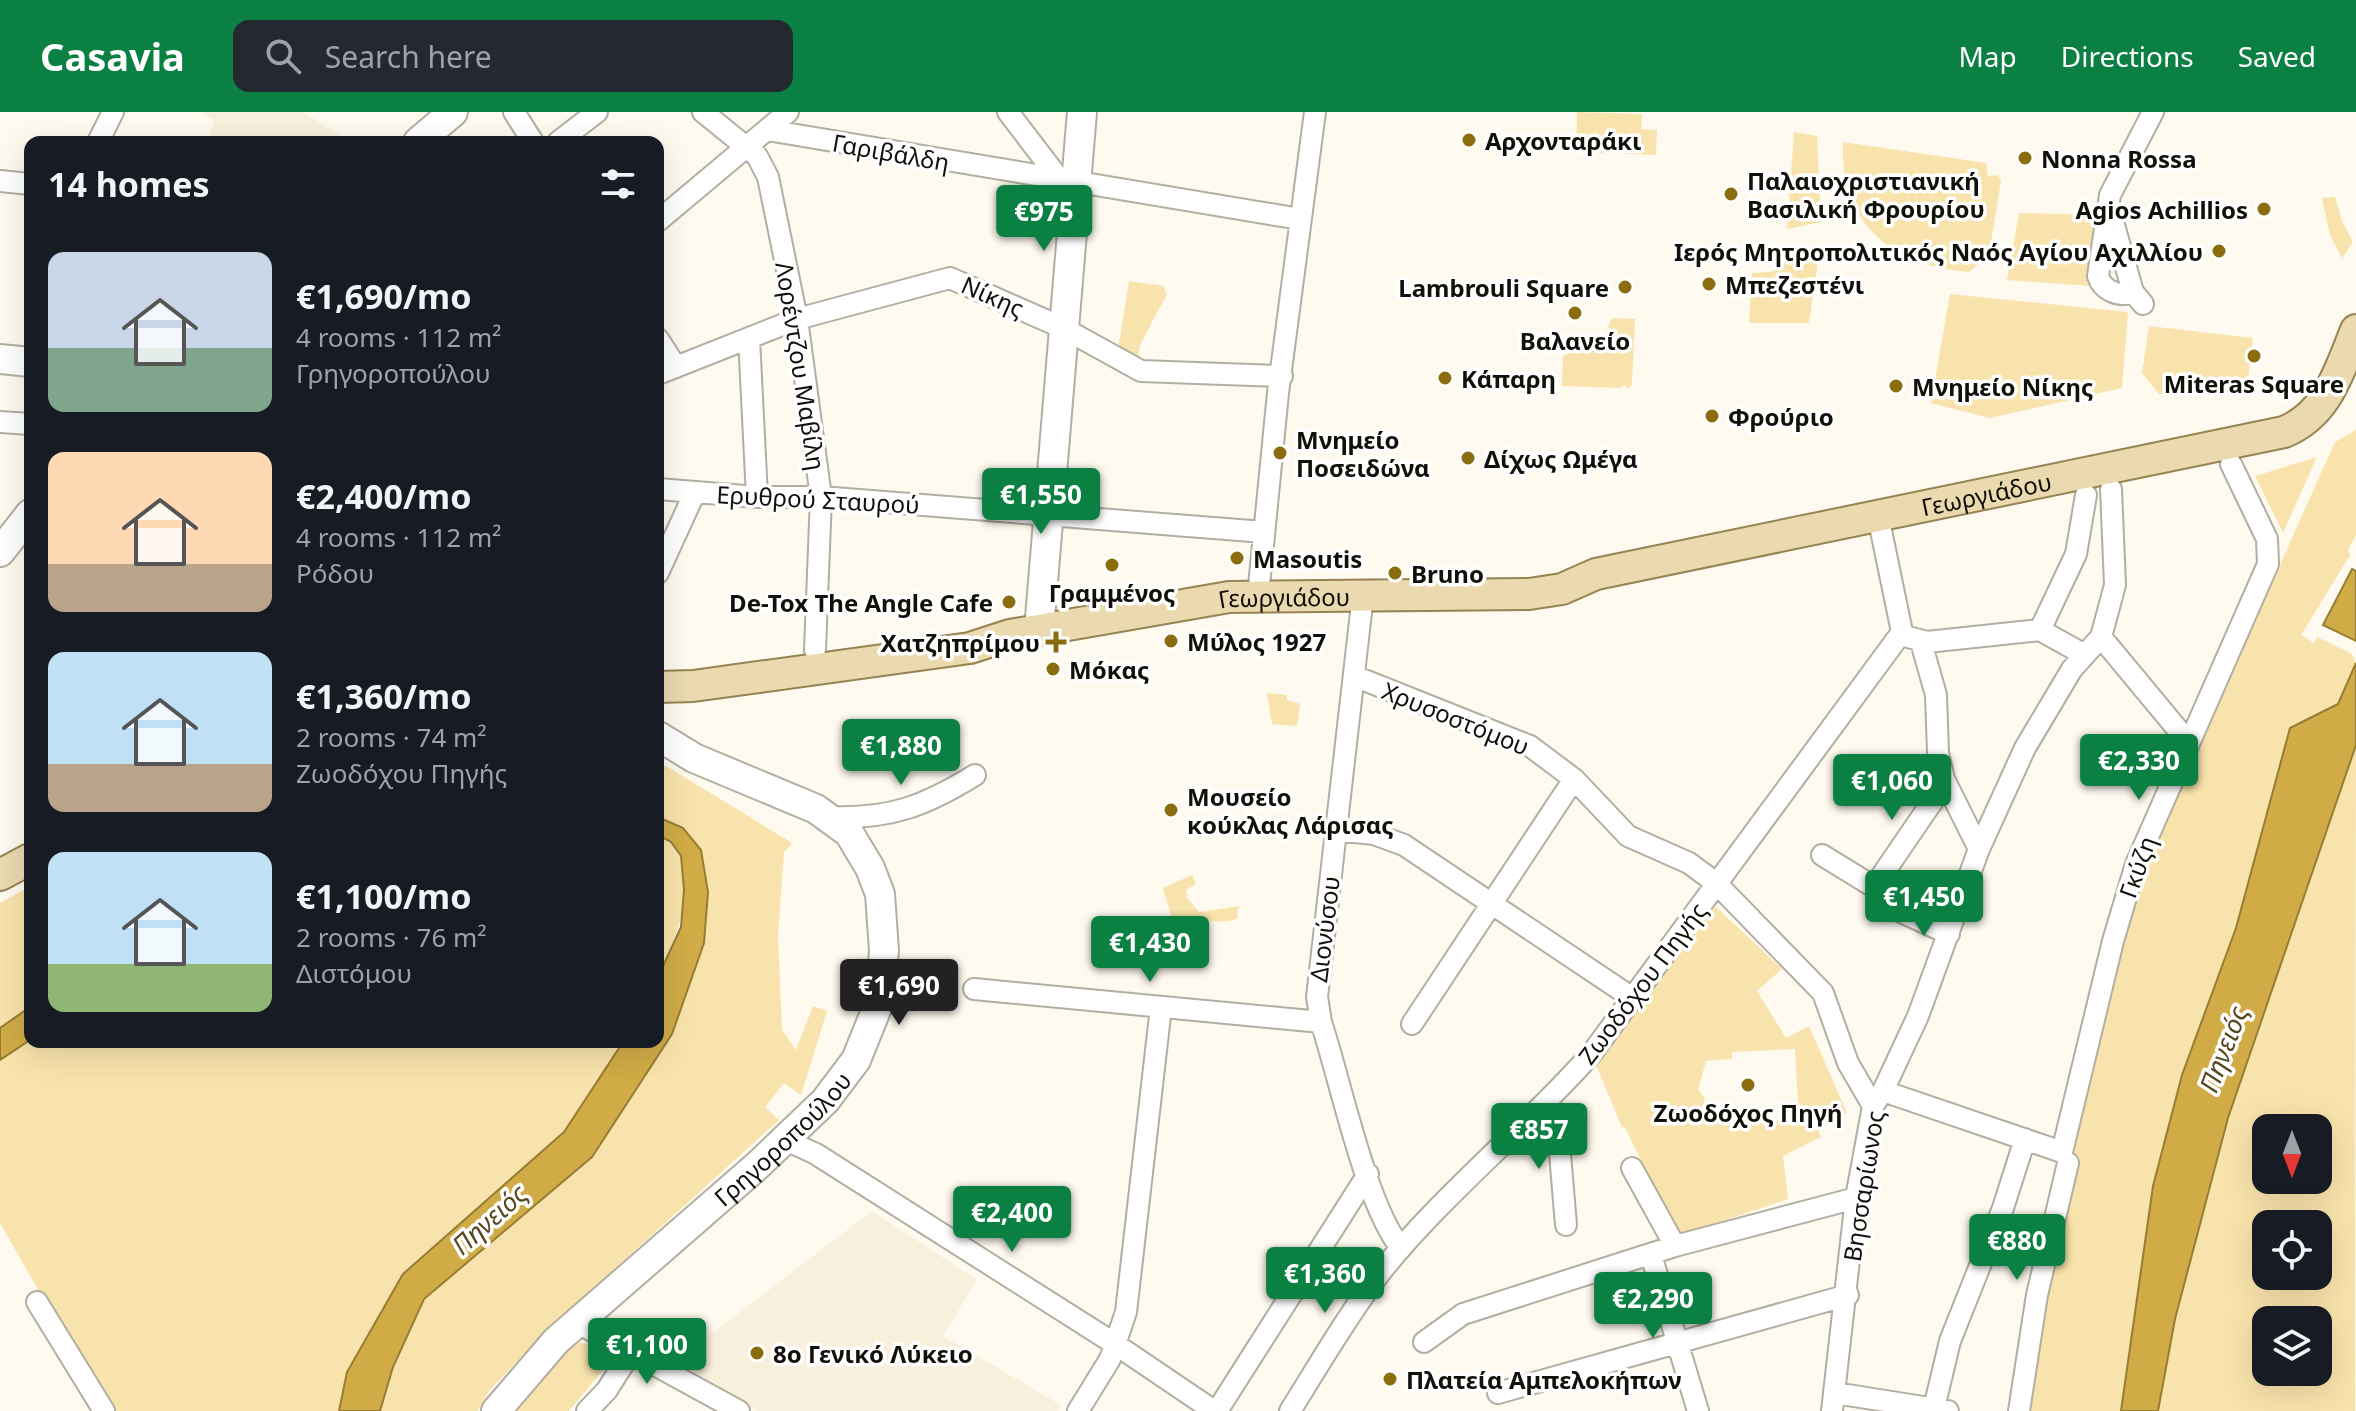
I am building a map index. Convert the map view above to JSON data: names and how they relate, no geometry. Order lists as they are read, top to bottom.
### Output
{
  "streets": {
    "main road": ["Γεωργιάδου"],
    "street": [
      "Γαριβάλδη",
      "Νίκης",
      "Λορέντζου Μαβίλη",
      "Ερυθρού Σταυρού",
      "Χρυσοστόμου",
      "Γκύζη",
      "Διονύσου",
      "Ζωοδόχου Πηγής",
      "Γρηγοροπούλου",
      "Βησσαρίωνος"
    ]
  },
  "crossings": [
    ["Νίκης", "Λορέντζου Μαβίλη"],
    ["Λορέντζου Μαβίλη", "Γεωργιάδου"],
    ["Λορέντζου Μαβίλη", "Ερυθρού Σταυρού"],
    ["Γεωργιάδου", "Γκύζη"],
    ["Γεωργιάδου", "Διονύσου"],
    ["Χρυσοστόμου", "Διονύσου"],
    ["Χρυσοστόμου", "Ζωοδόχου Πηγής"],
    ["Χρυσοστόμου", "Βησσαρίωνος"],
    ["Διονύσου", "Ζωοδόχου Πηγής"]
  ],
  "water": ["Πηνειός"],
  "places": {
    "other": [
      "Αρχονταράκι",
      "Nonna Rossa",
      "Παλαιοχριστιανική Βασιλική Φρουρίου",
      "Agios Achillios",
      "Ιερός Μητροπολιτικός Ναός Αγίου Αχιλλίου",
      "Μπεζεστένι",
      "Lambrouli Square",
      "Βαλανείο",
      "Miteras Square",
      "Κάπαρη",
      "Μνημείο Νίκης",
      "Φρούριο",
      "Μνημείο Ποσειδώνα",
      "Δίχως Ωμέγα",
      "Masoutis",
      "Γραμμένος",
      "Bruno",
      "De-Tox The Angle Cafe",
      "Μύλος 1927",
      "Μόκας",
      "Μουσείο κούκλας Λάρισας",
      "Ζωοδόχος Πηγή",
      "8ο Γενικό Λύκειο",
      "Πλατεία Αμπελοκήπων"
    ],
    "health": ["Χατζηπρίμου"]
  },
  "north": "bottom",
  "page": {
    "header": "Casavia",
    "search": "Search here",
    "nav": ["Map", "Directions", "Saved"],
    "heading": "14 homes",
    "price": [
      "€975",
      "€1,550",
      "€1,880",
      "€2,330",
      "€1,060",
      "€1,450",
      "€1,430",
      "€1,690",
      "€857",
      "€2,400",
      "€880",
      "€1,360",
      "€2,290",
      "€1,100"
    ],
    "list": [
      {
        "name": "€1,690/mo",
        "note": "4 rooms · 112 m² · Γρηγοροπούλου"
      },
      {
        "name": "€2,400/mo",
        "note": "4 rooms · 112 m² · Ρόδου"
      },
      {
        "name": "€1,360/mo",
        "note": "2 rooms · 74 m² · Ζωοδόχου Πηγής"
      },
      {
        "name": "€1,100/mo",
        "note": "2 rooms · 76 m² · Διστόμου"
      }
    ]
  }
}
